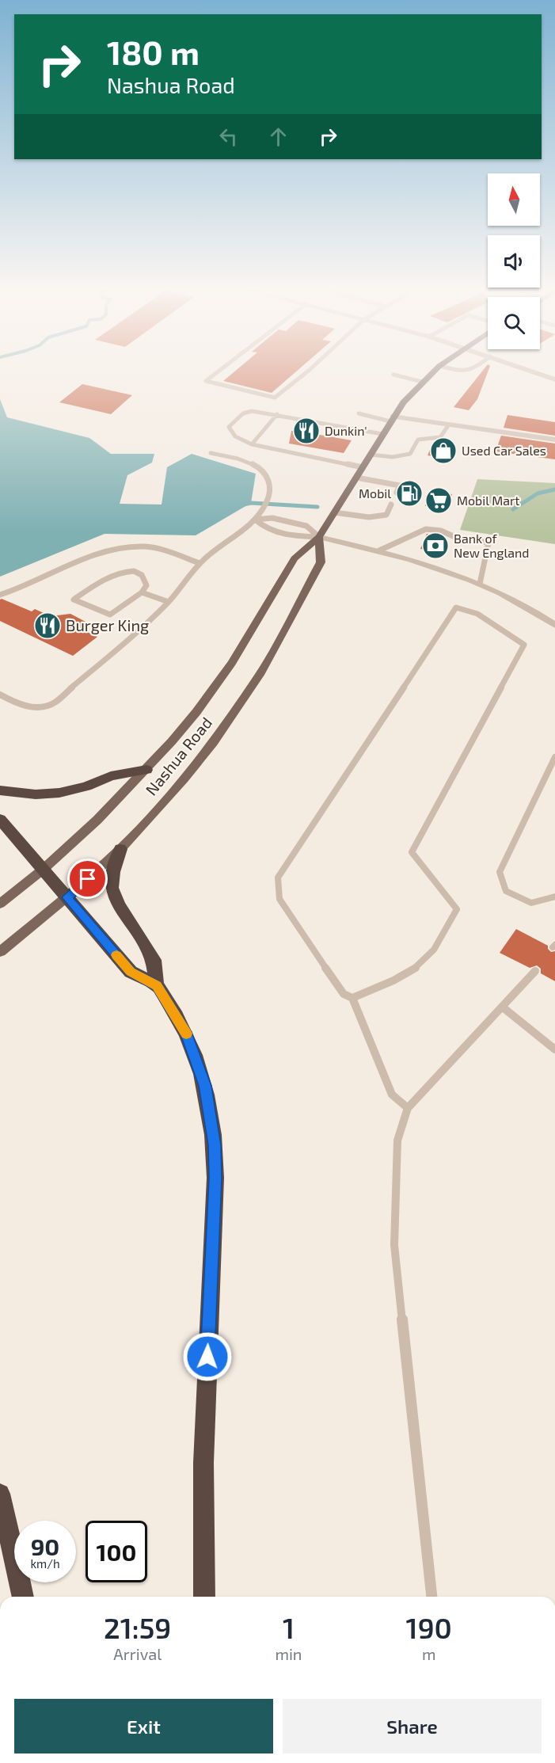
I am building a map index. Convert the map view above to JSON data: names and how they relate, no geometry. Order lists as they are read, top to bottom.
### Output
{
  "streets": {
    "main road": ["Nashua Road"]
  },
  "places": {
    "restaurant": ["Dunkin'", "Burger King"],
    "shop": ["Used Car Sales"],
    "fuel station": ["Mobil"],
    "supermarket": ["Mobil Mart"],
    "bank": ["Bank of New England"]
  },
  "north": "top",
  "page": {
    "turn": ["180 m", "Nashua Road"],
    "speed": "90 km/h",
    "limit": "100",
    "eta": [
      "21:59",
      "Arrival",
      "1",
      "min",
      "190",
      "m"
    ],
    "buttons": ["Exit", "Share"]
  }
}
